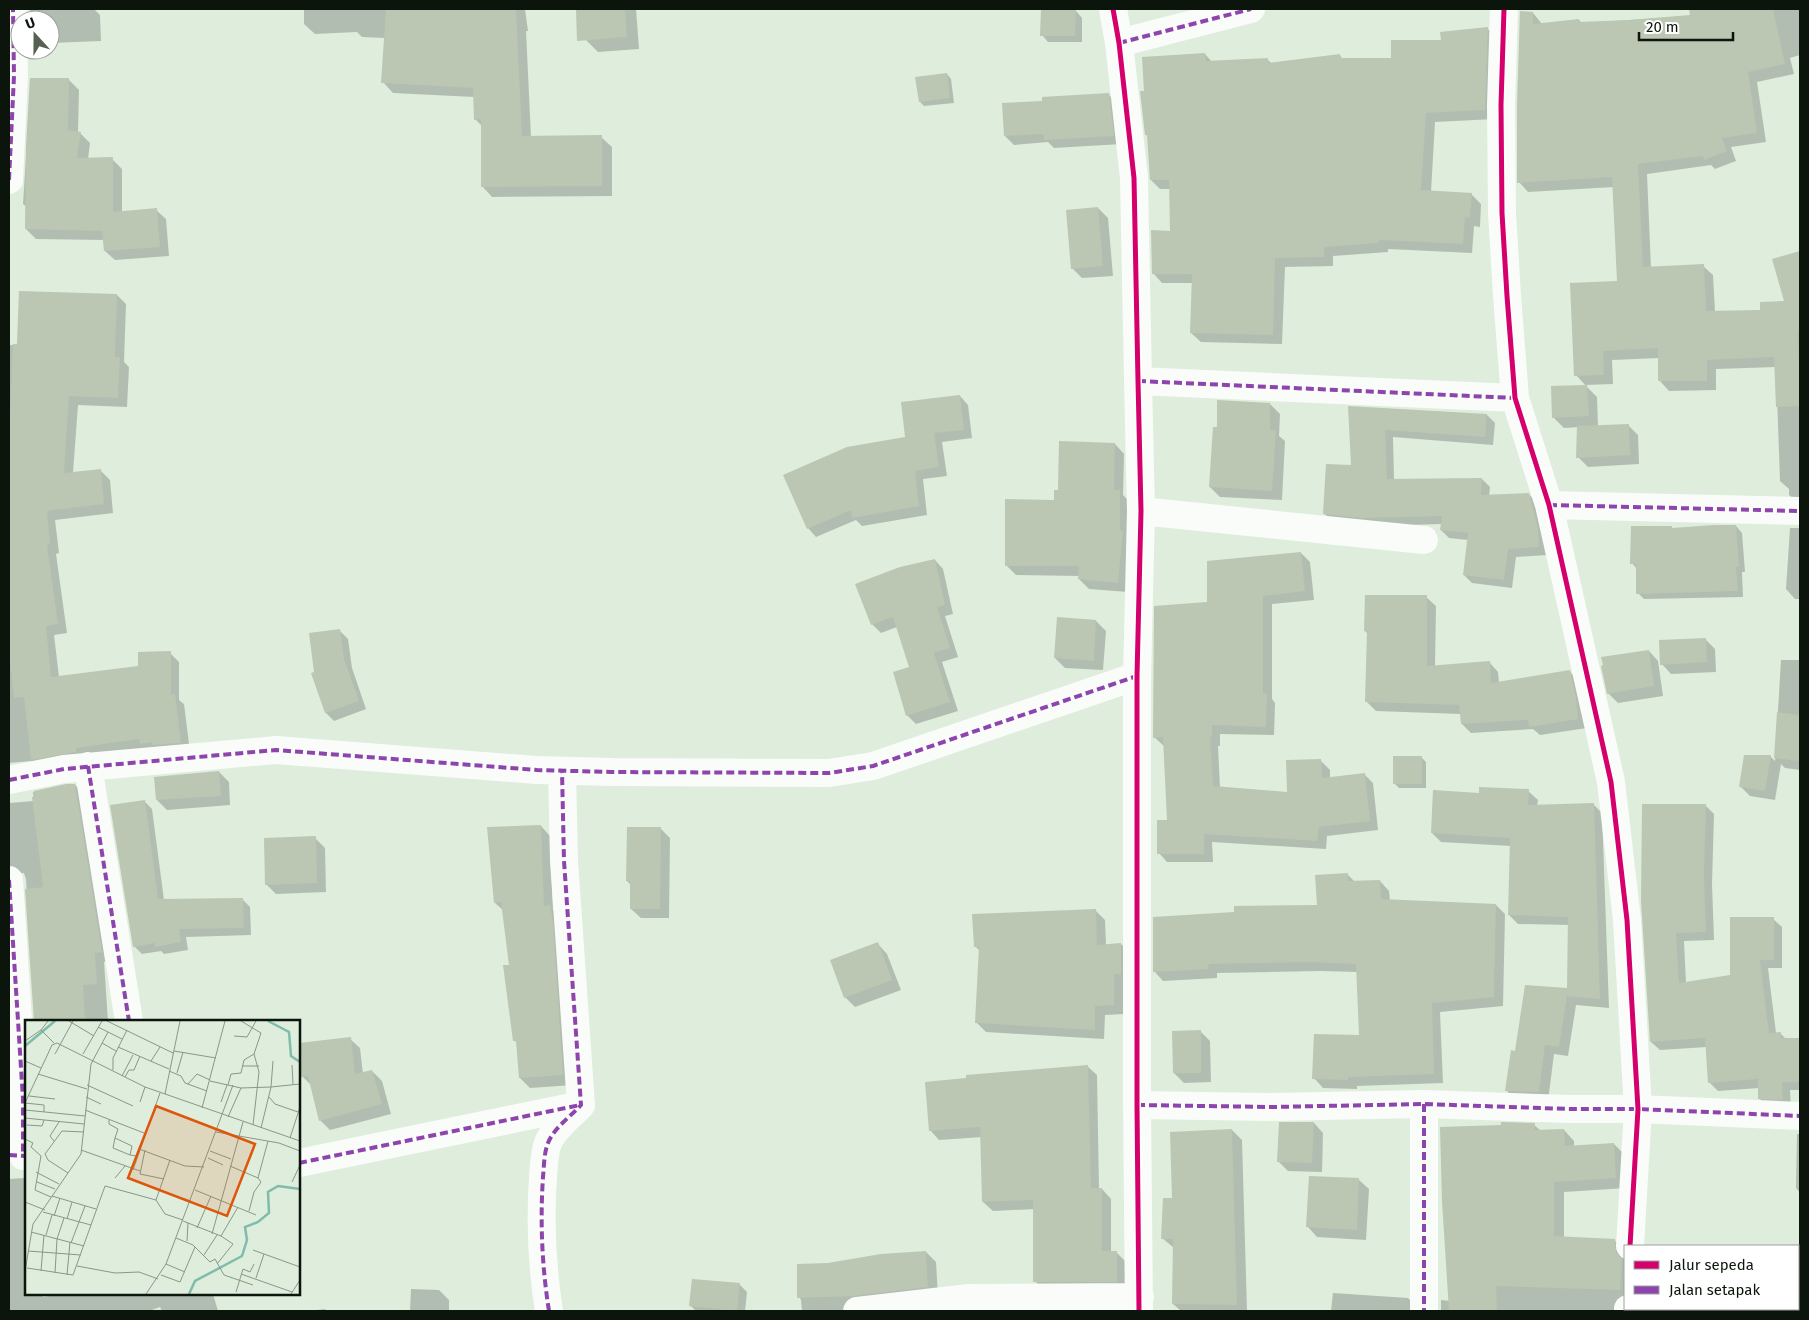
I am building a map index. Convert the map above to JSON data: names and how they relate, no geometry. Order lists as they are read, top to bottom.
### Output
{
  "legend": ["Jalur sepeda", "Jalan setapak"],
  "scale_bar": "20 m",
  "north": "top"
}
